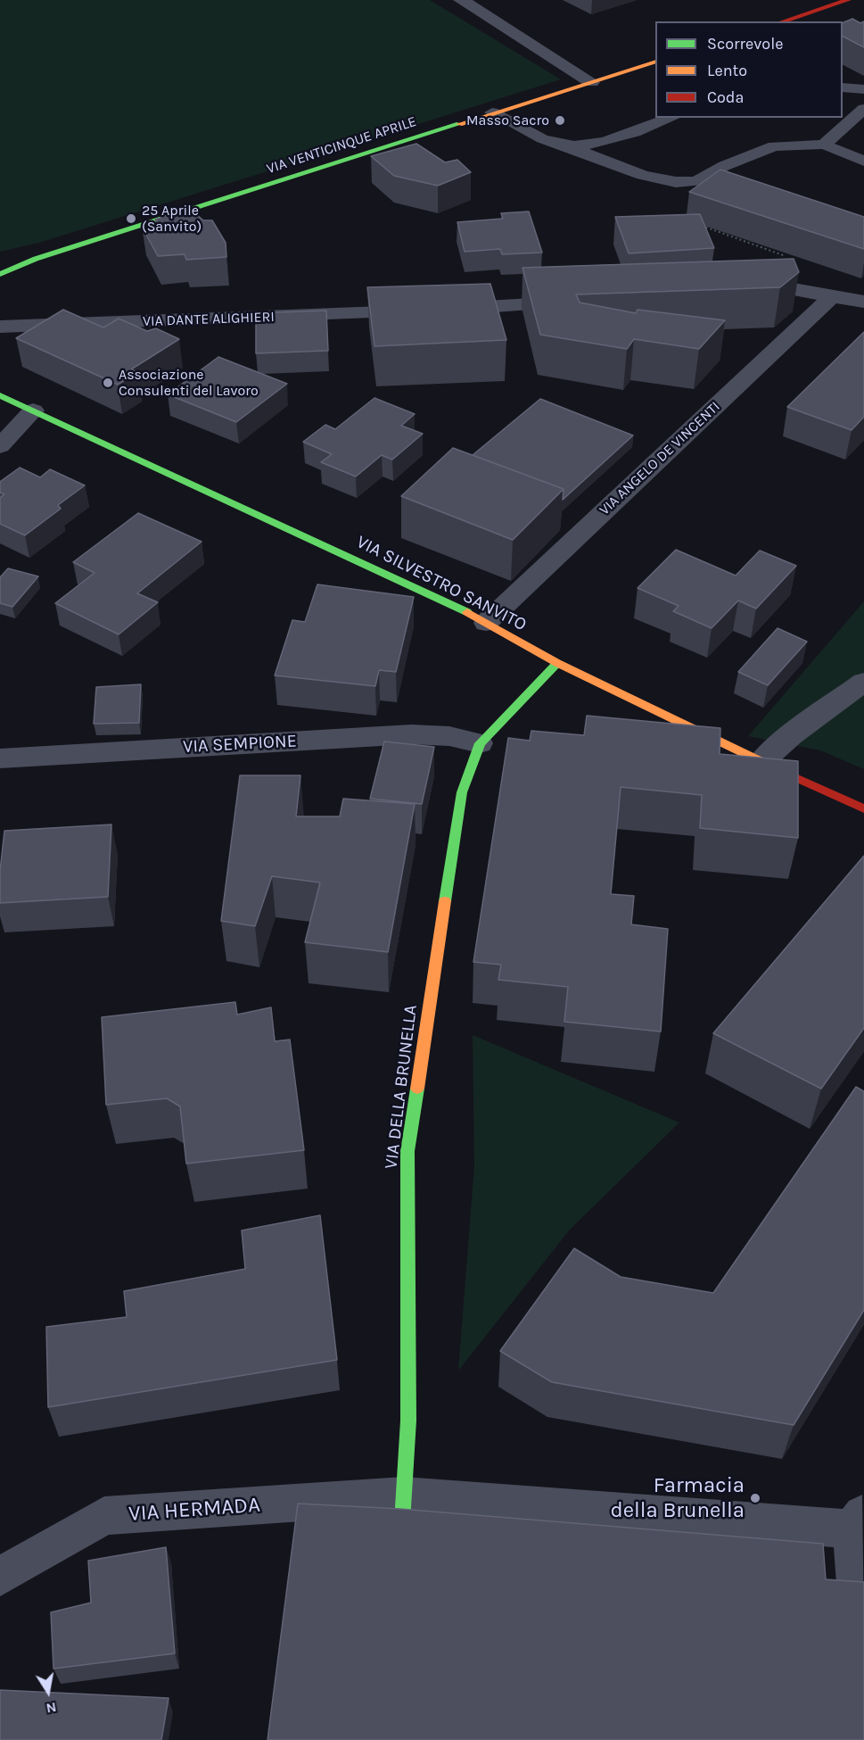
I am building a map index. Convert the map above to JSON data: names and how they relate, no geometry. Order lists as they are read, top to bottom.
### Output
{
  "streets": {
    "street": [
      "VIA VENTICINQUE APRILE",
      "VIA DANTE ALIGHIERI",
      "VIA ANGELO DE VINCENTI",
      "VIA SILVESTRO SANVITO",
      "VIA SEMPIONE",
      "VIA DELLA BRUNELLA",
      "VIA HERMADA"
    ]
  },
  "crossings": [
    ["VIA ANGELO DE VINCENTI", "VIA SILVESTRO SANVITO"],
    ["VIA SEMPIONE", "VIA DELLA BRUNELLA"],
    ["VIA DELLA BRUNELLA", "VIA HERMADA"]
  ],
  "places": [
    "Masso Sacro",
    "25 Aprile (Sanvito)",
    "Associazione Consulenti del Lavoro",
    "Farmacia della Brunella"
  ],
  "legend": ["Scorrevole", "Lento", "Coda"],
  "north": "bottom"
}
